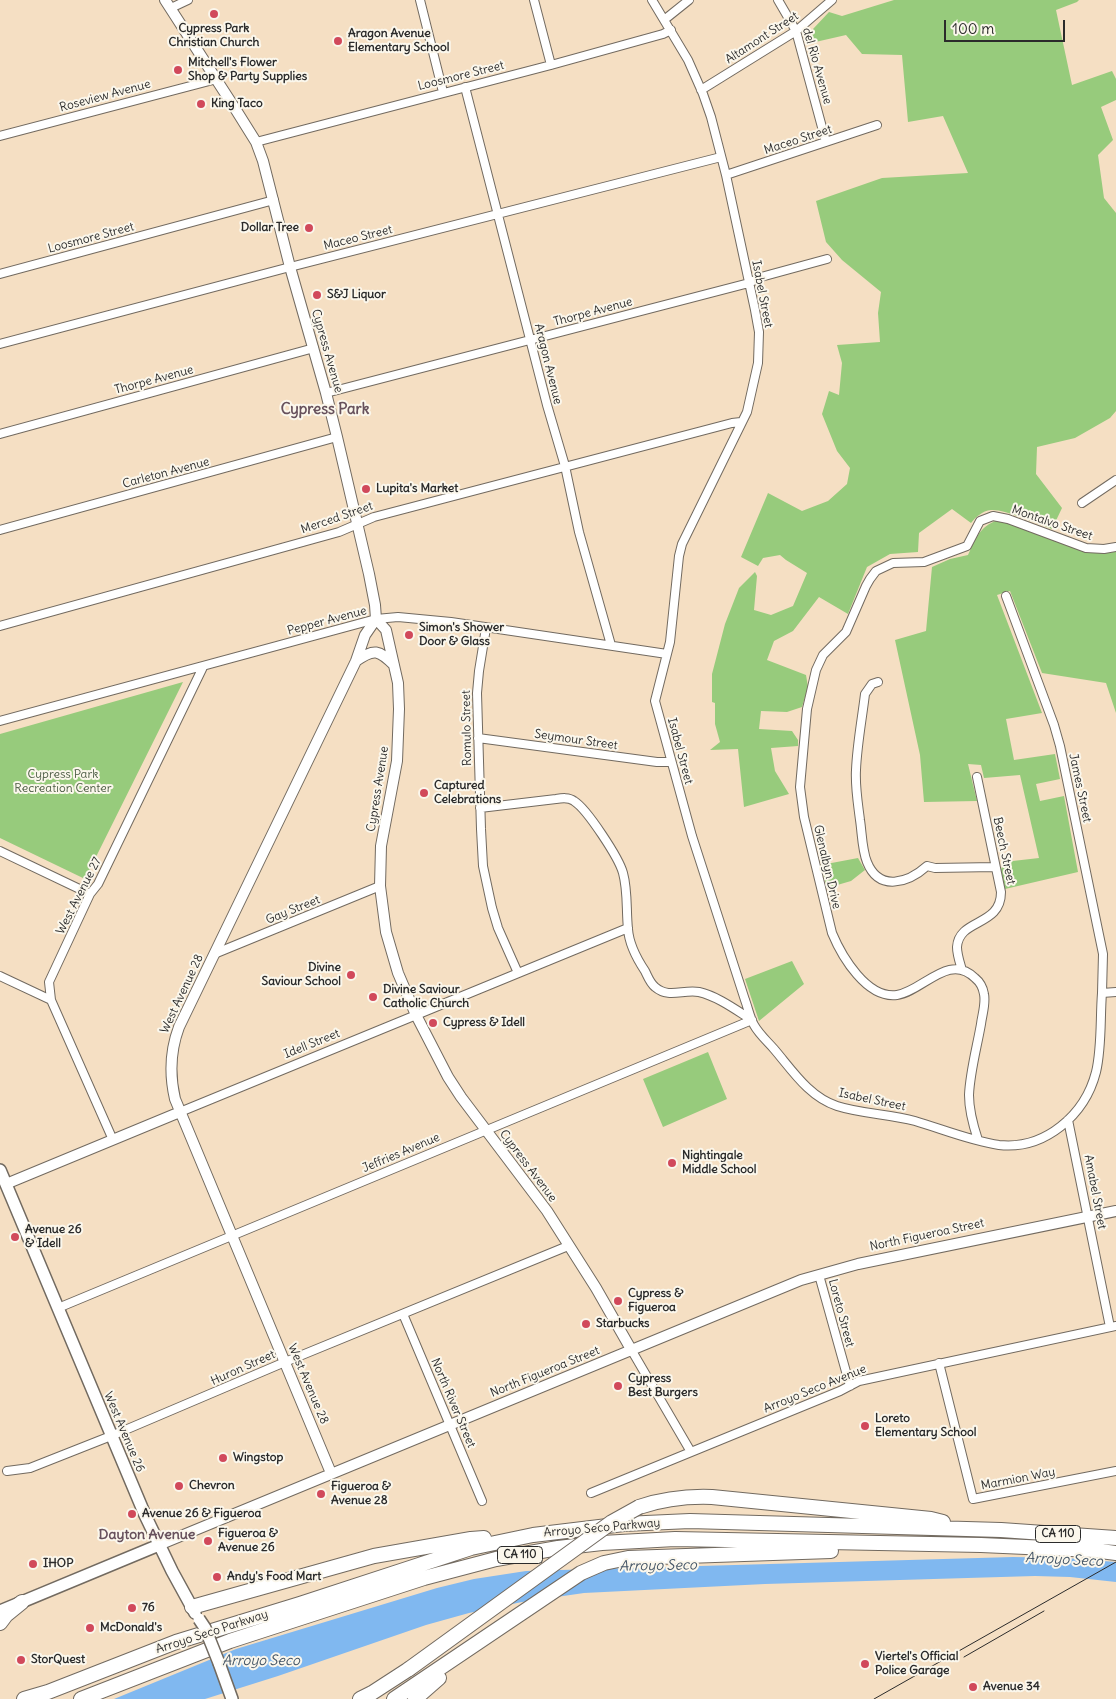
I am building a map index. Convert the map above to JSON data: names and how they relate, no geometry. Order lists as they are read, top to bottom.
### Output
{
  "streets": {
    "highway": ["Arroyo Seco Parkway", "CA 110"],
    "main road": ["North Figueroa Street", "West Avenue 26"],
    "street": [
      "Altamont Street",
      "del Rio Avenue",
      "Loosmore Street",
      "Roseview Avenue",
      "Maceo Street",
      "Isabel Street",
      "Thorpe Avenue",
      "Cypress Avenue",
      "Aragon Avenue",
      "Carleton Avenue",
      "Merced Street",
      "Montalvo Street",
      "Pepper Avenue",
      "Romulo Street",
      "Seymour Street",
      "James Street",
      "Beech Street",
      "Glenalbyn Drive",
      "West Avenue 27",
      "Gay Street",
      "West Avenue 28",
      "Idell Street",
      "Jeffries Avenue",
      "Amabel Street",
      "Loreto Street",
      "Huron Street",
      "Arroyo Seco Avenue",
      "North River Street",
      "Marmion Way"
    ]
  },
  "crossings": [
    ["Altamont Street", "del Rio Avenue"],
    ["Altamont Street", "Isabel Street"],
    ["del Rio Avenue", "Maceo Street"],
    ["Loosmore Street", "Isabel Street"],
    ["Loosmore Street", "Cypress Avenue"],
    ["Loosmore Street", "Aragon Avenue"],
    ["Roseview Avenue", "Cypress Avenue"],
    ["Maceo Street", "Isabel Street"],
    ["Maceo Street", "Cypress Avenue"],
    ["Maceo Street", "Aragon Avenue"],
    ["Isabel Street", "Thorpe Avenue"],
    ["Isabel Street", "Merced Street"],
    ["Isabel Street", "Pepper Avenue"],
    ["Isabel Street", "Seymour Street"],
    ["Isabel Street", "James Street"],
    ["Isabel Street", "Jeffries Avenue"],
    ["Isabel Street", "Amabel Street"],
    ["Thorpe Avenue", "Cypress Avenue"],
    ["Thorpe Avenue", "Aragon Avenue"],
    ["Cypress Avenue", "Carleton Avenue"],
    ["Cypress Avenue", "Merced Street"],
    ["Cypress Avenue", "Pepper Avenue"],
    ["Cypress Avenue", "Gay Street"],
    ["Cypress Avenue", "West Avenue 28"],
    ["Cypress Avenue", "Idell Street"],
    ["Cypress Avenue", "Jeffries Avenue"],
    ["Cypress Avenue", "North Figueroa Street"],
    ["Cypress Avenue", "Huron Street"],
    ["Cypress Avenue", "Arroyo Seco Avenue"],
    ["Aragon Avenue", "Merced Street"],
    ["Aragon Avenue", "Pepper Avenue"],
    ["Montalvo Street", "Glenalbyn Drive"],
    ["Pepper Avenue", "Romulo Street"],
    ["Pepper Avenue", "West Avenue 27"],
    ["Pepper Avenue", "West Avenue 28"],
    ["Romulo Street", "Seymour Street"],
    ["Romulo Street", "Idell Street"],
    ["Beech Street", "Glenalbyn Drive"],
    ["West Avenue 27", "Idell Street"],
    ["Gay Street", "West Avenue 28"],
    ["West Avenue 28", "Idell Street"],
    ["West Avenue 28", "Jeffries Avenue"],
    ["West Avenue 28", "North Figueroa Street"],
    ["West Avenue 28", "Huron Street"],
    ["Idell Street", "West Avenue 26"],
    ["Jeffries Avenue", "West Avenue 26"],
    ["Amabel Street", "North Figueroa Street"],
    ["Amabel Street", "Arroyo Seco Avenue"],
    ["North Figueroa Street", "Loreto Street"],
    ["North Figueroa Street", "North River Street"],
    ["North Figueroa Street", "West Avenue 26"],
    ["Loreto Street", "Arroyo Seco Avenue"],
    ["Huron Street", "North River Street"],
    ["Huron Street", "West Avenue 26"],
    ["Arroyo Seco Avenue", "Marmion Way"]
  ],
  "districts": ["Cypress Park", "Dayton Avenue"],
  "water": ["Arroyo Seco"],
  "parks": ["Cypress Park Recreation Center"],
  "places": [
    "Cypress Park Christian Church",
    "Aragon Avenue Elementary School",
    "Mitchell's Flower Shop & Party Supplies",
    "King Taco",
    "Dollar Tree",
    "S&J Liquor",
    "Lupita's Market",
    "Simon's Shower Door & Glass",
    "Captured Celebrations",
    "Divine Saviour School",
    "Divine Saviour Catholic Church",
    "Cypress & Idell",
    "Nightingale Middle School",
    "Avenue 26 & Idell",
    "Cypress & Figueroa",
    "Starbucks",
    "Cypress Best Burgers",
    "Loreto Elementary School",
    "Wingstop",
    "Chevron",
    "Figueroa & Avenue 28",
    "Avenue 26 & Figueroa",
    "Figueroa & Avenue 26",
    "IHOP",
    "Andy's Food Mart",
    "76",
    "McDonald's",
    "StorQuest",
    "Viertel's Official Police Garage",
    "Avenue 34"
  ],
  "scale_bar": "100 m"
}
